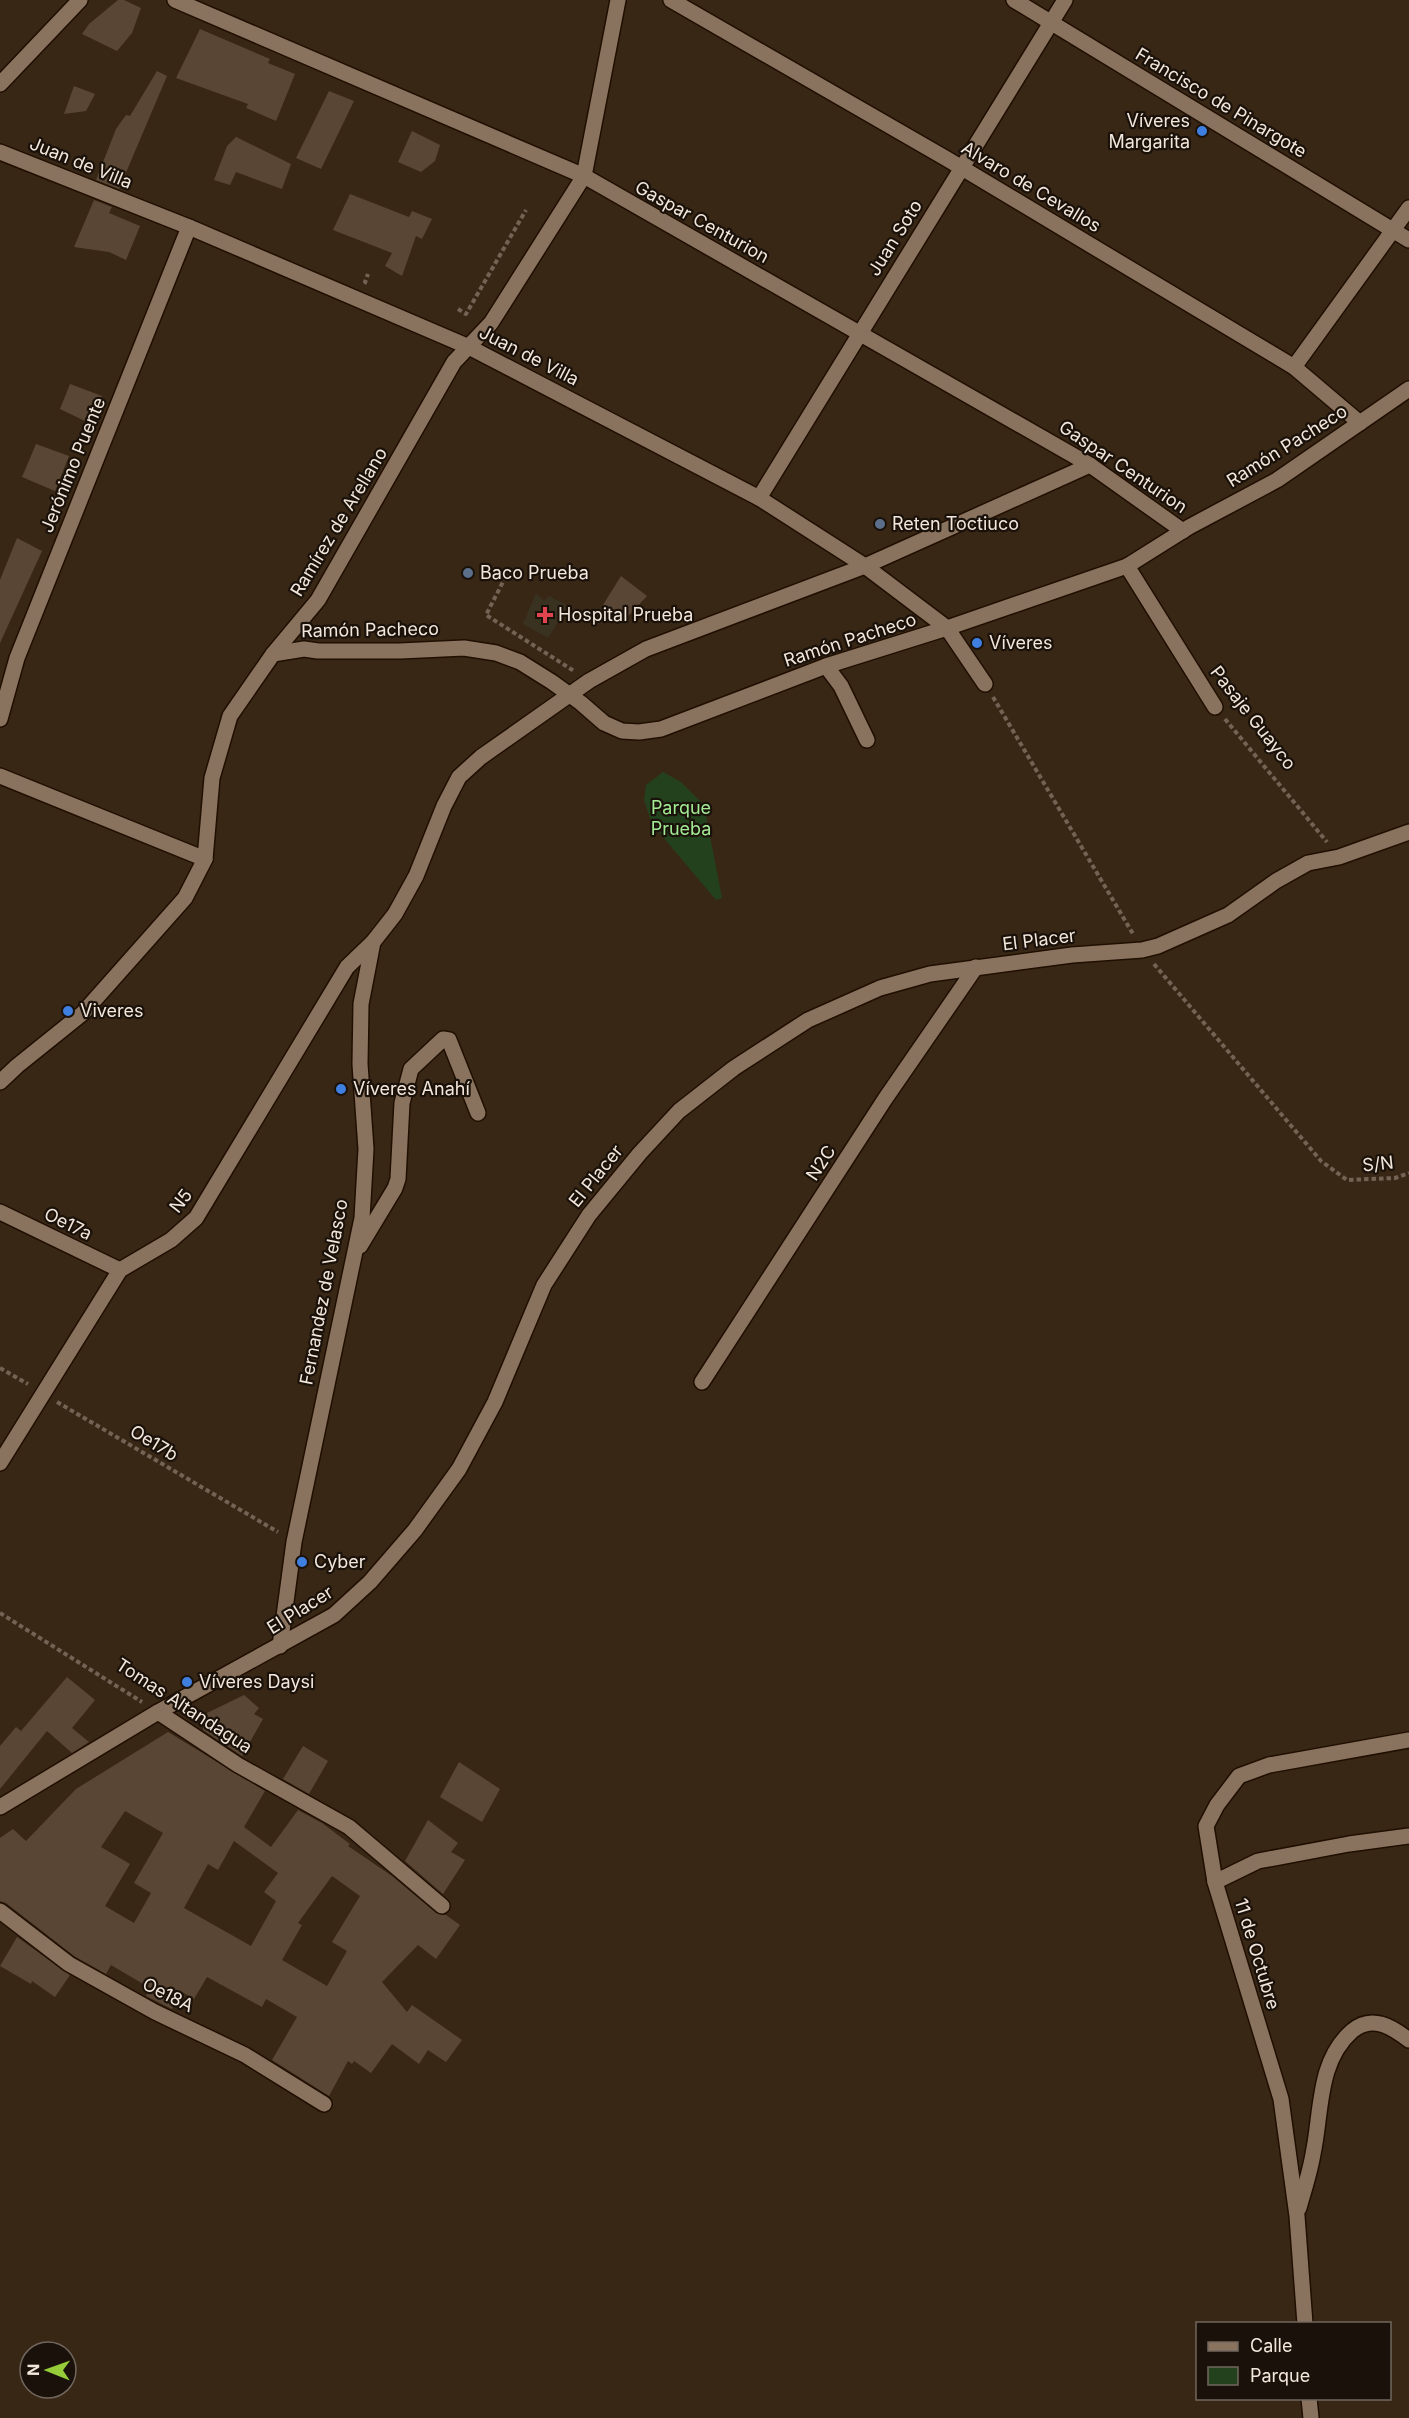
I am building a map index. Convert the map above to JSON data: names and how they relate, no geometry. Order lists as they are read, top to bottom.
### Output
{
  "streets": {
    "street": [
      "Francisco de Pinargote",
      "Juan de Villa",
      "Alvaro de Cevallos",
      "Gaspar Centurion",
      "Juan Soto",
      "Ramón Pacheco",
      "Jerónimo Puente",
      "Ramírez de Arellano",
      "Pasaje Guayco",
      "El Placer",
      "N2C",
      "N5",
      "Oe17a",
      "Fernandez de Velasco",
      "Tomas Altandagua",
      "11 de Octubre",
      "Oe18A"
    ],
    "path": ["S/N", "Oe17b"]
  },
  "crossings": [
    ["Francisco de Pinargote", "Juan Soto"],
    ["Juan de Villa", "Juan Soto"],
    ["Juan de Villa", "Ramón Pacheco"],
    ["Juan de Villa", "Jerónimo Puente"],
    ["Juan de Villa", "Ramírez de Arellano"],
    ["Juan de Villa", "N5"],
    ["Alvaro de Cevallos", "Juan Soto"],
    ["Alvaro de Cevallos", "Ramón Pacheco"],
    ["Gaspar Centurion", "Juan Soto"],
    ["Gaspar Centurion", "Ramón Pacheco"],
    ["Gaspar Centurion", "Ramírez de Arellano"],
    ["Gaspar Centurion", "N5"],
    ["Ramón Pacheco", "Ramírez de Arellano"],
    ["Ramón Pacheco", "Pasaje Guayco"],
    ["Ramón Pacheco", "N5"],
    ["Pasaje Guayco", "El Placer"],
    ["El Placer", "N2C"],
    ["El Placer", "Fernandez de Velasco"],
    ["El Placer", "Tomas Altandagua"],
    ["N5", "Oe17a"],
    ["N5", "Fernandez de Velasco"],
    ["N5", "Oe17b"],
    ["Fernandez de Velasco", "Oe17b"]
  ],
  "parks": ["Parque Prueba"],
  "places": {
    "other": [
      "Víveres Margarita",
      "Reten Toctiuco",
      "Baco Prueba",
      "Víveres",
      "Viveres",
      "Víveres Anahí",
      "Cyber",
      "Víveres Daysi"
    ],
    "health": ["Hospital Prueba"]
  },
  "legend": ["Calle", "Parque"],
  "north": "left"
}
